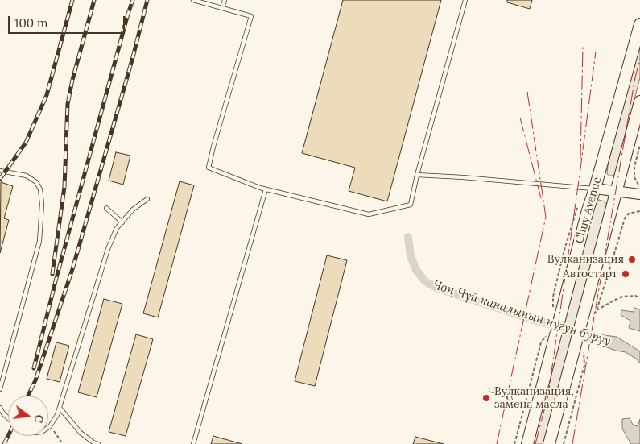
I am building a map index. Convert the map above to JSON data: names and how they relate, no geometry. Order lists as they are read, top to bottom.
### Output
{
  "streets": {
    "main road": ["Chuy Avenue"]
  },
  "water": ["Чоң Чүй каналынын нугун буруу"],
  "places": ["Вулканизация", "Автостарт", "Вулканизация, замена масла"],
  "scale_bar": "100 m",
  "north": "right"
}
